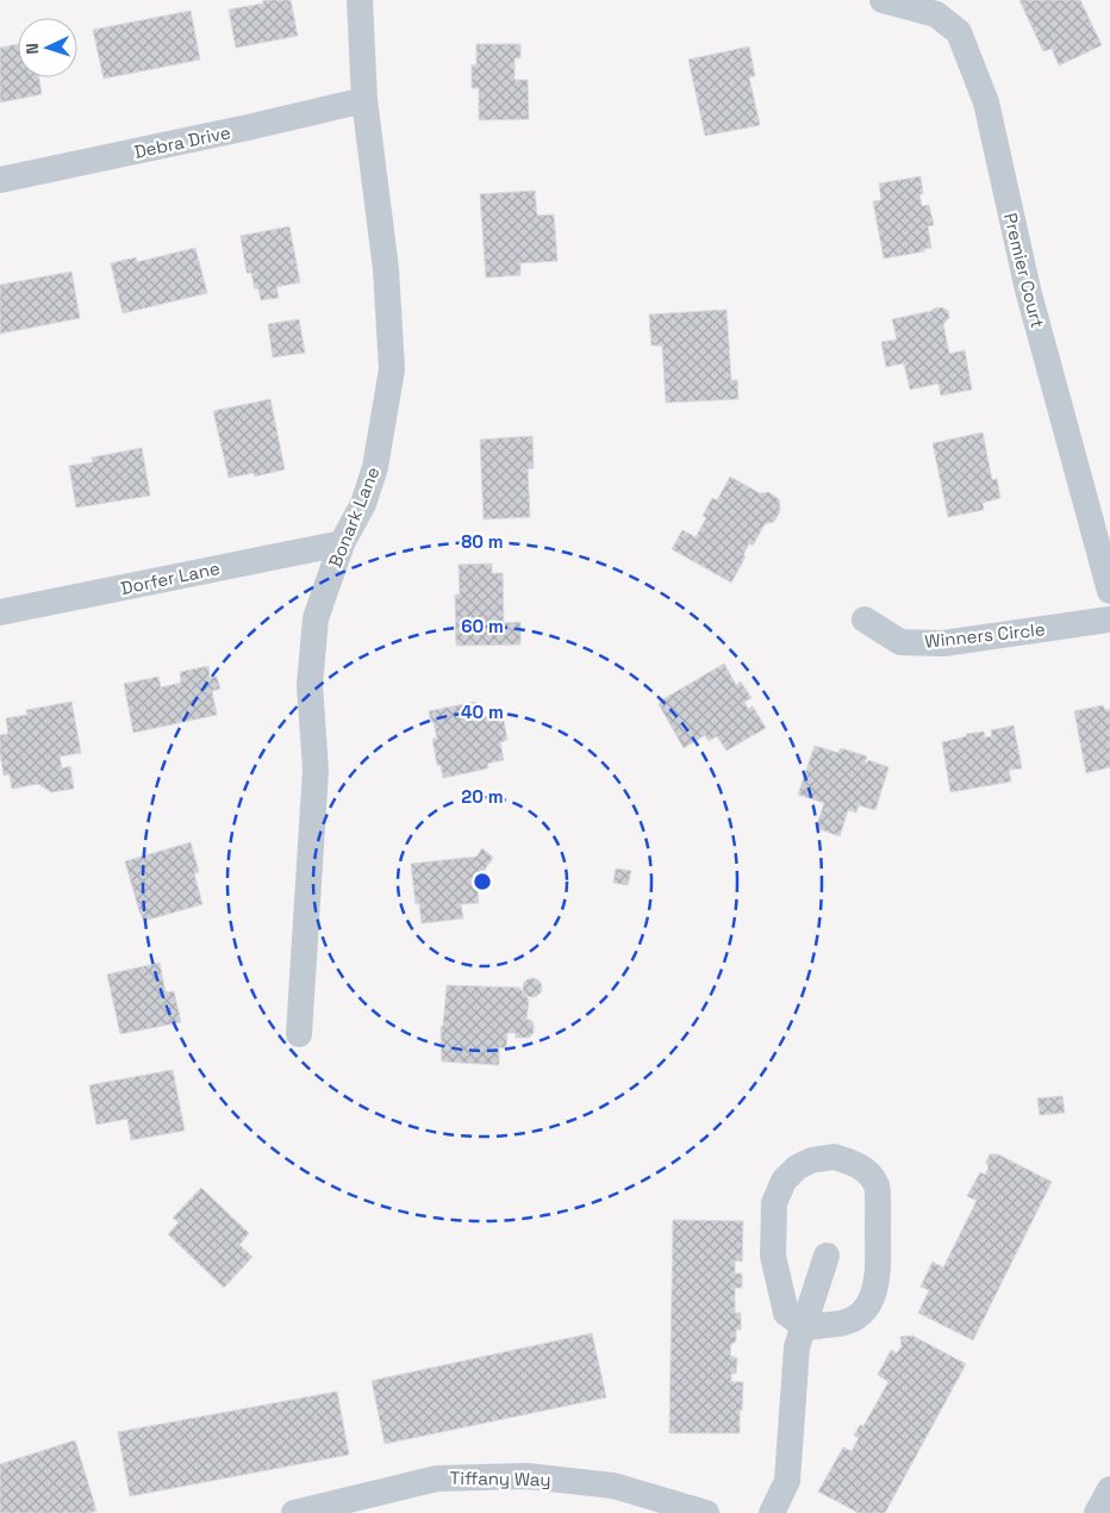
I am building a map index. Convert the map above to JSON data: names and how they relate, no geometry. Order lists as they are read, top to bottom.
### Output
{
  "streets": {
    "street": [
      "Debra Drive",
      "Premier Court",
      "Bonark Lane",
      "Dorfer Lane",
      "Winners Circle",
      "Tiffany Way"
    ]
  },
  "crossings": [
    ["Debra Drive", "Bonark Lane"],
    ["Bonark Lane", "Dorfer Lane"]
  ],
  "north": "left",
  "rings": [
    "80 m",
    "60 m",
    "40 m",
    "20 m"
  ]
}
